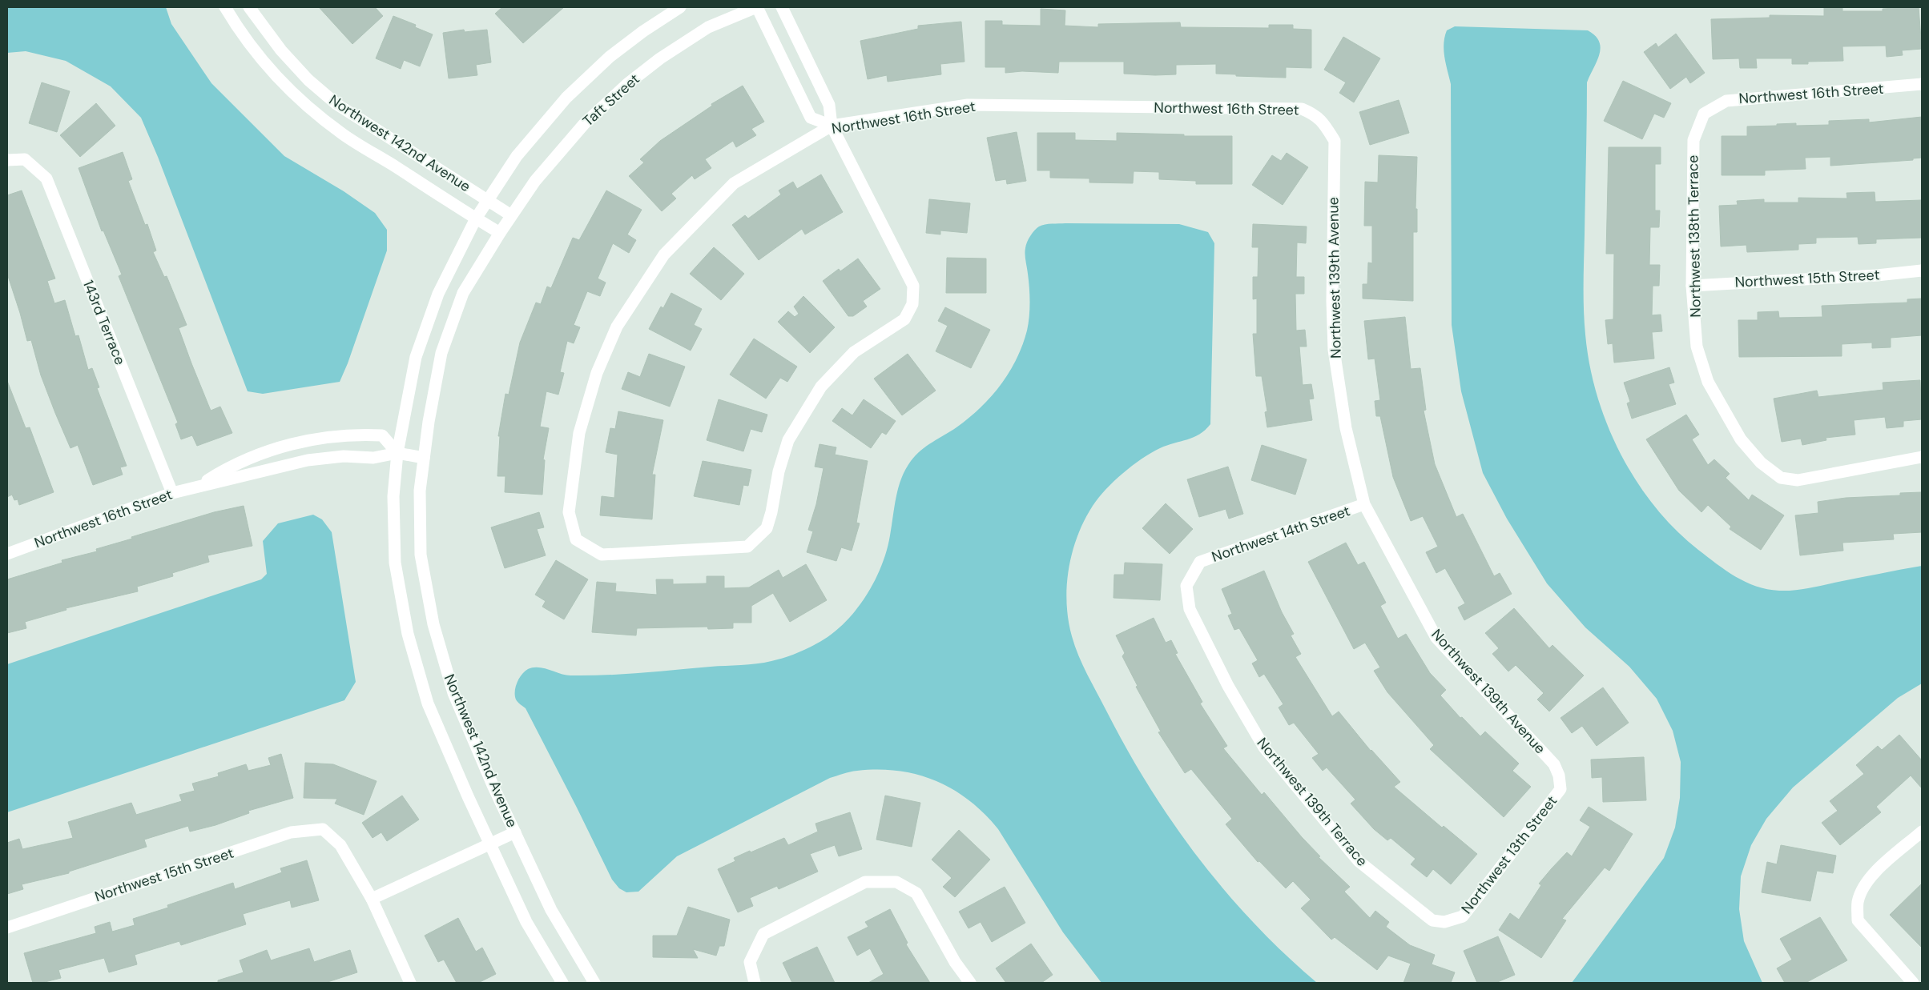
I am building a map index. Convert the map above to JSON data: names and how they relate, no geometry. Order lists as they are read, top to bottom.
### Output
{
  "streets": {
    "street": [
      "Northwest 16th Street",
      "Taft Street",
      "Northwest 142nd Avenue",
      "Northwest 138th Terrace",
      "Northwest 139th Avenue",
      "Northwest 15th Street",
      "143rd Terrace",
      "Northwest 14th Street",
      "Northwest 139th Terrace",
      "Northwest 13th Street"
    ]
  },
  "crossings": [
    ["Northwest 16th Street", "Northwest 142nd Avenue"],
    ["Northwest 16th Street", "Northwest 138th Terrace"],
    ["Northwest 16th Street", "Northwest 139th Avenue"],
    ["Northwest 16th Street", "143rd Terrace"],
    ["Taft Street", "Northwest 142nd Avenue"],
    ["Northwest 138th Terrace", "Northwest 15th Street"],
    ["Northwest 139th Avenue", "Northwest 14th Street"],
    ["Northwest 139th Avenue", "Northwest 13th Street"],
    ["Northwest 14th Street", "Northwest 139th Terrace"],
    ["Northwest 139th Terrace", "Northwest 13th Street"]
  ]
}
